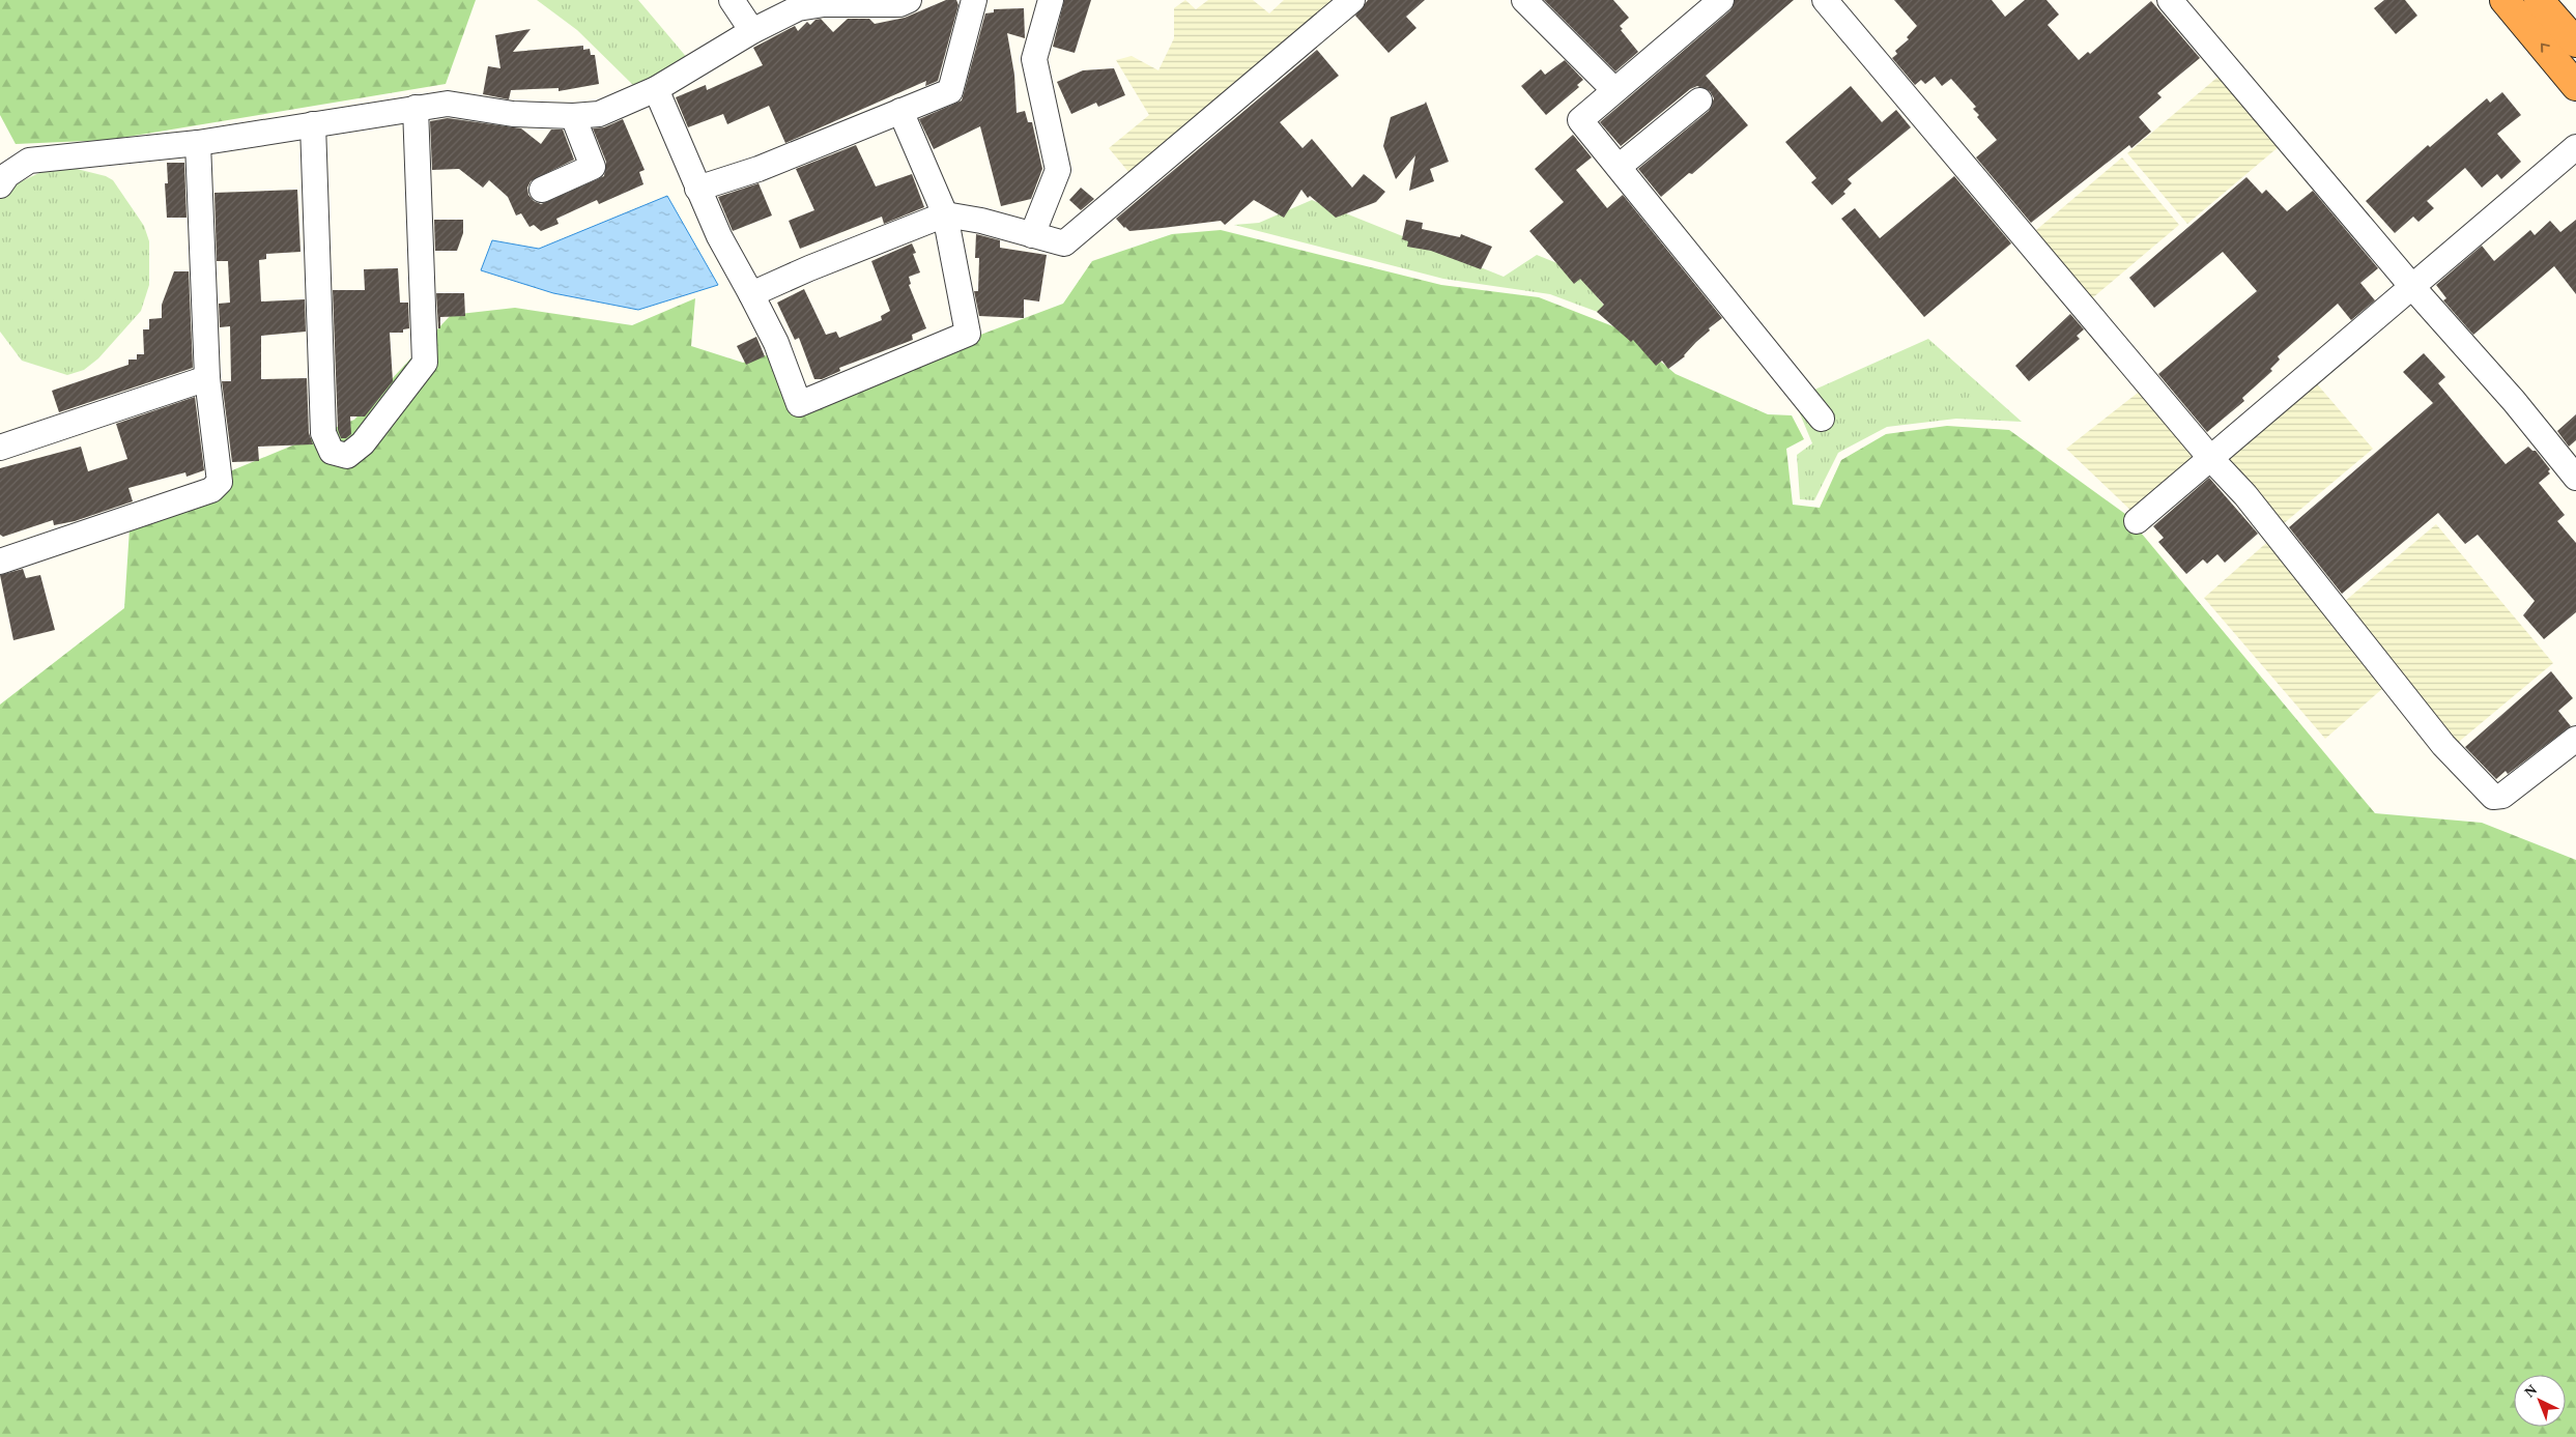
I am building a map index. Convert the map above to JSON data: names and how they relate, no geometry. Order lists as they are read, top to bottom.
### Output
{
  "north": "top left"
}
